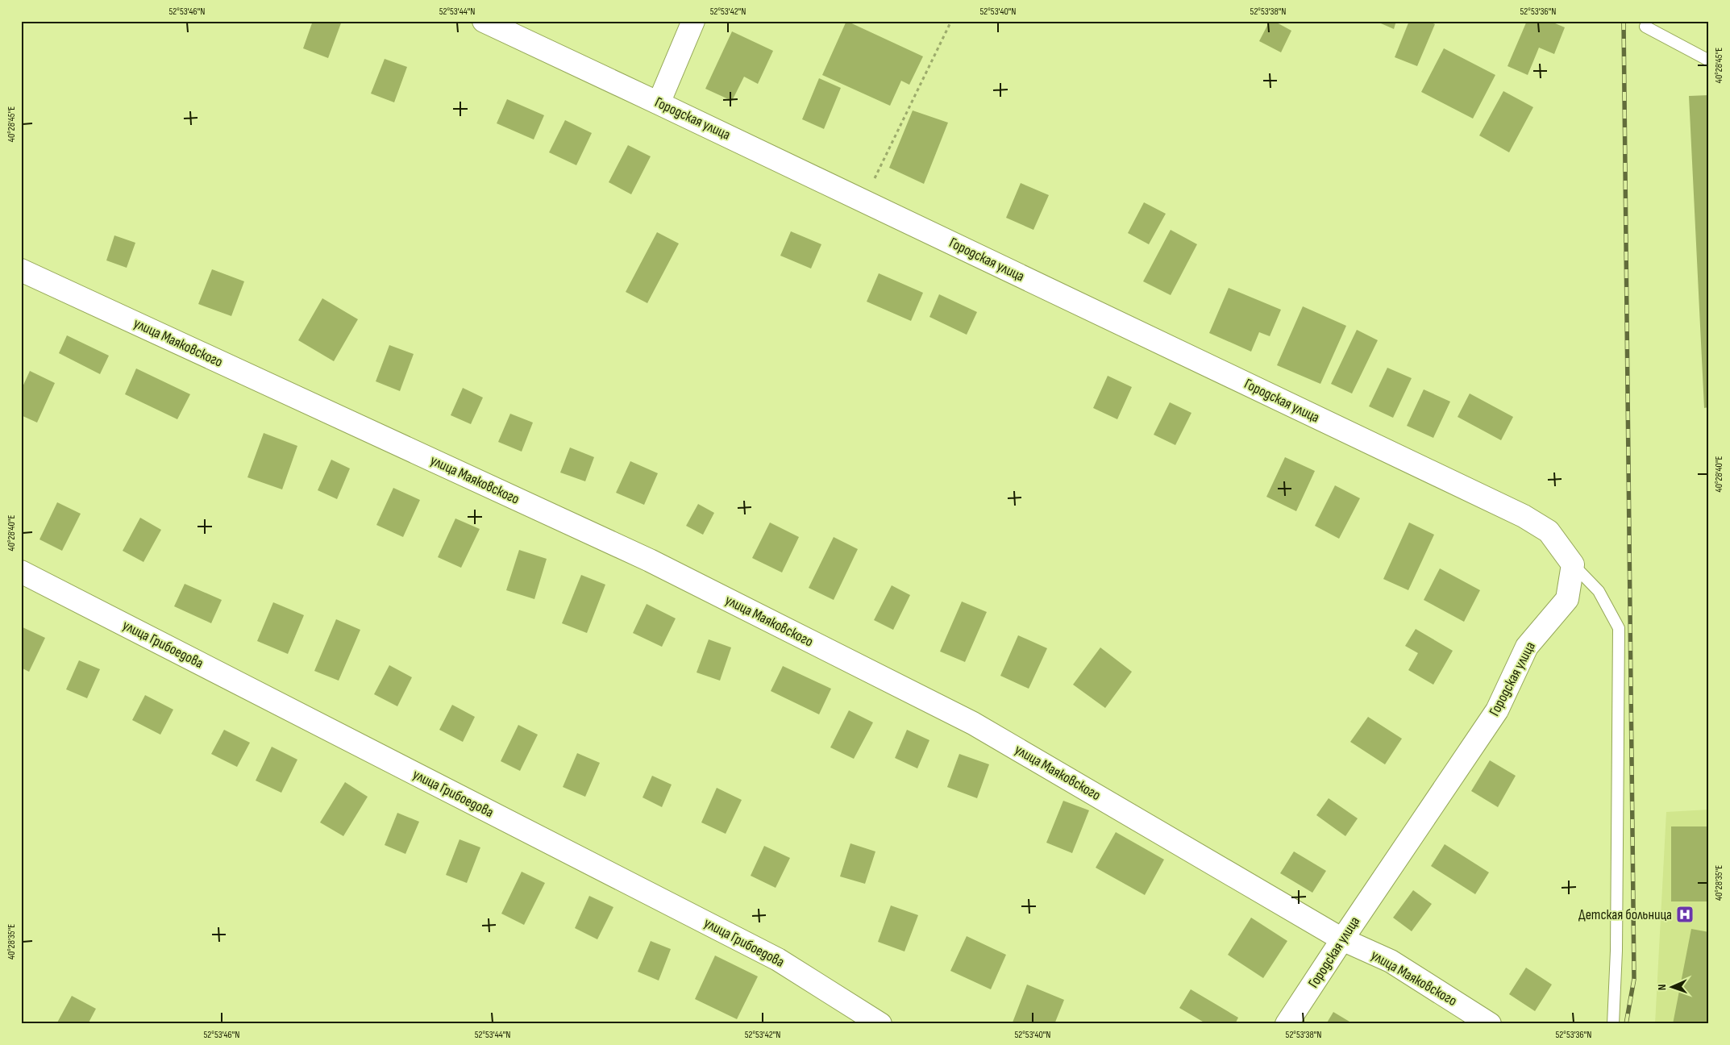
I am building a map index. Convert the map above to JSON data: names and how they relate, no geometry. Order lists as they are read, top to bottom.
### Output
{
  "streets": {
    "street": ["Городская улица", "улица Маяковского", "улица Грибоедова"]
  },
  "crossings": [
    ["Городская улица", "улица Маяковского"]
  ],
  "places": {
    "hospital": ["Детская больница"]
  },
  "north": "left",
  "coordinates": [
    "52°53'46\"N",
    "52°53'44\"N",
    "52°53'42\"N",
    "52°53'40\"N",
    "52°53'38\"N",
    "52°53'36\"N",
    "40°28'45\"E",
    "40°28'40\"E",
    "40°28'35\"E"
  ]
}
